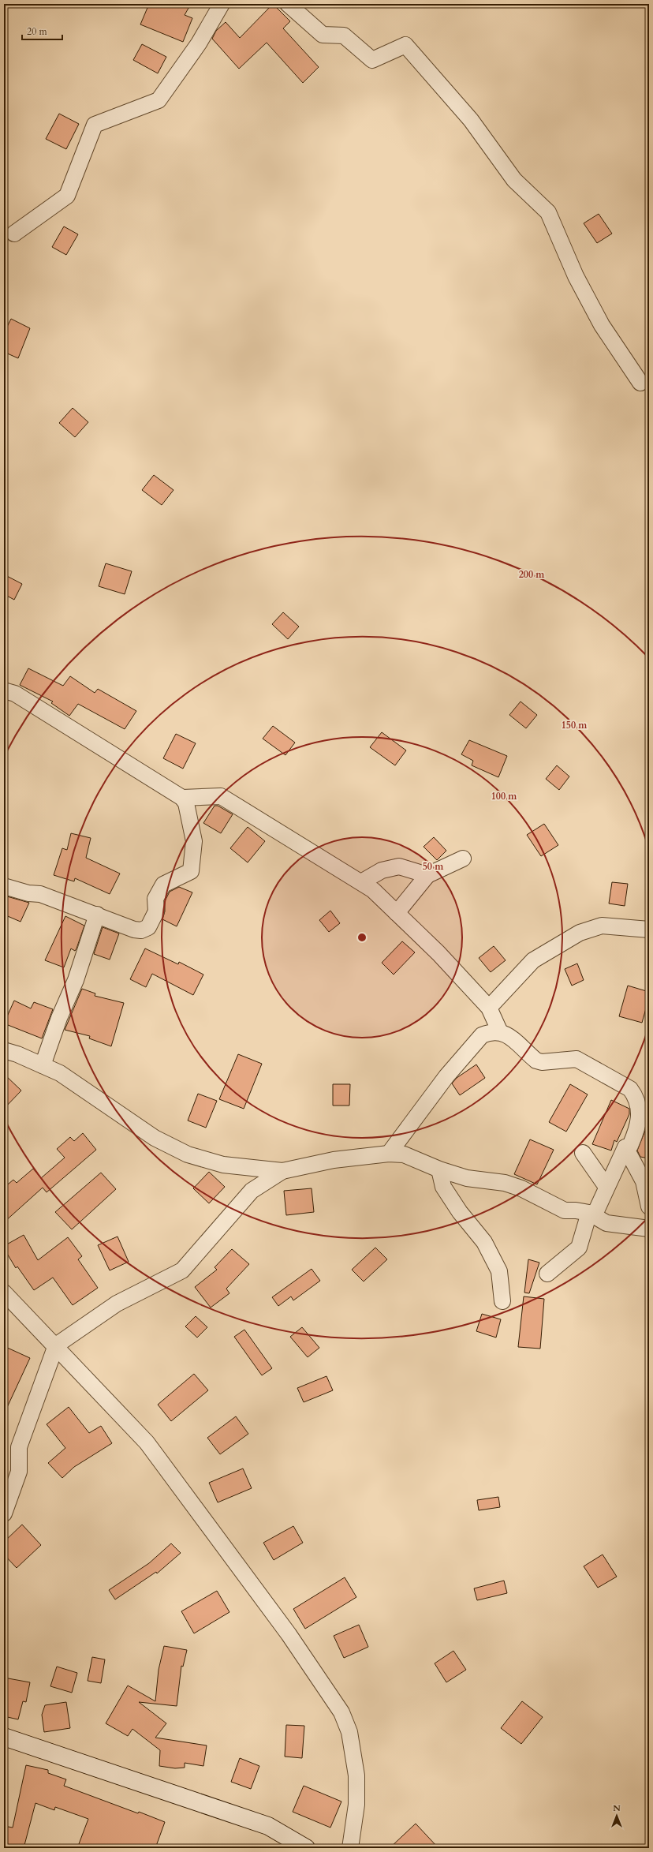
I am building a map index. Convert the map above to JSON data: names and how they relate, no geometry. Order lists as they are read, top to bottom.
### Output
{
  "scale_bar": "20 m",
  "north": "top",
  "rings": [
    "200 m",
    "150 m",
    "100 m",
    "50 m"
  ]
}
